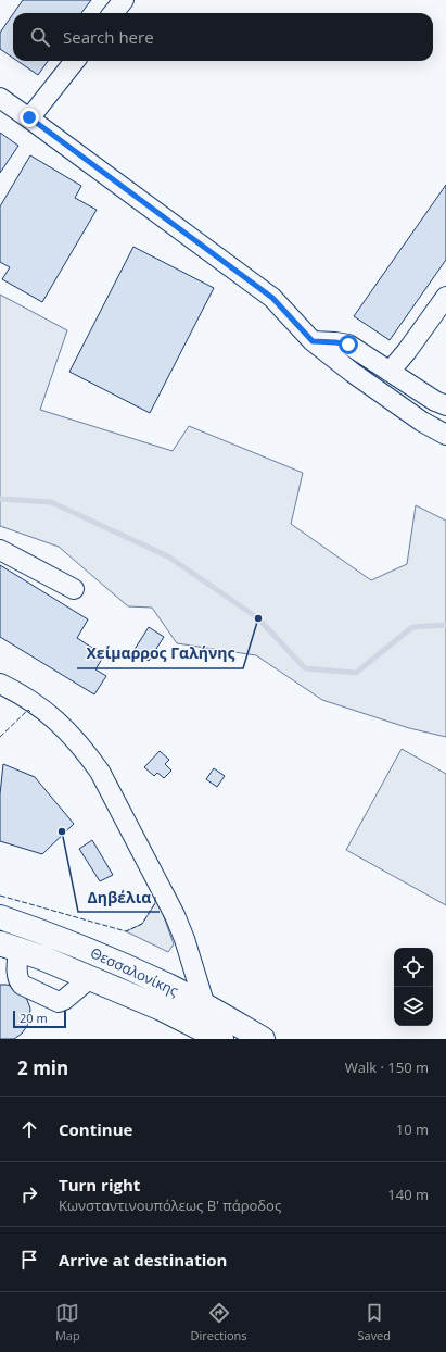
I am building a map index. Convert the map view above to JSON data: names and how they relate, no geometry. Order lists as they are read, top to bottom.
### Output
{
  "streets": {
    "main road": ["Θεσσαλονίκης"]
  },
  "places": ["Χείμαρρος Γαλήνης", "Δηβέλια"],
  "scale_bar": "20 m",
  "page": {
    "search": "Search here",
    "scale": "20 m",
    "heading": ["2 min", "Walk · 150 m"],
    "list": [
      ["Continue", "10 m"],
      ["Turn right", "Κωνσταντινουπόλεως Β' πάροδος", "140 m"],
      "Arrive at destination"
    ],
    "nav": ["Map", "Directions", "Saved"]
  }
}
